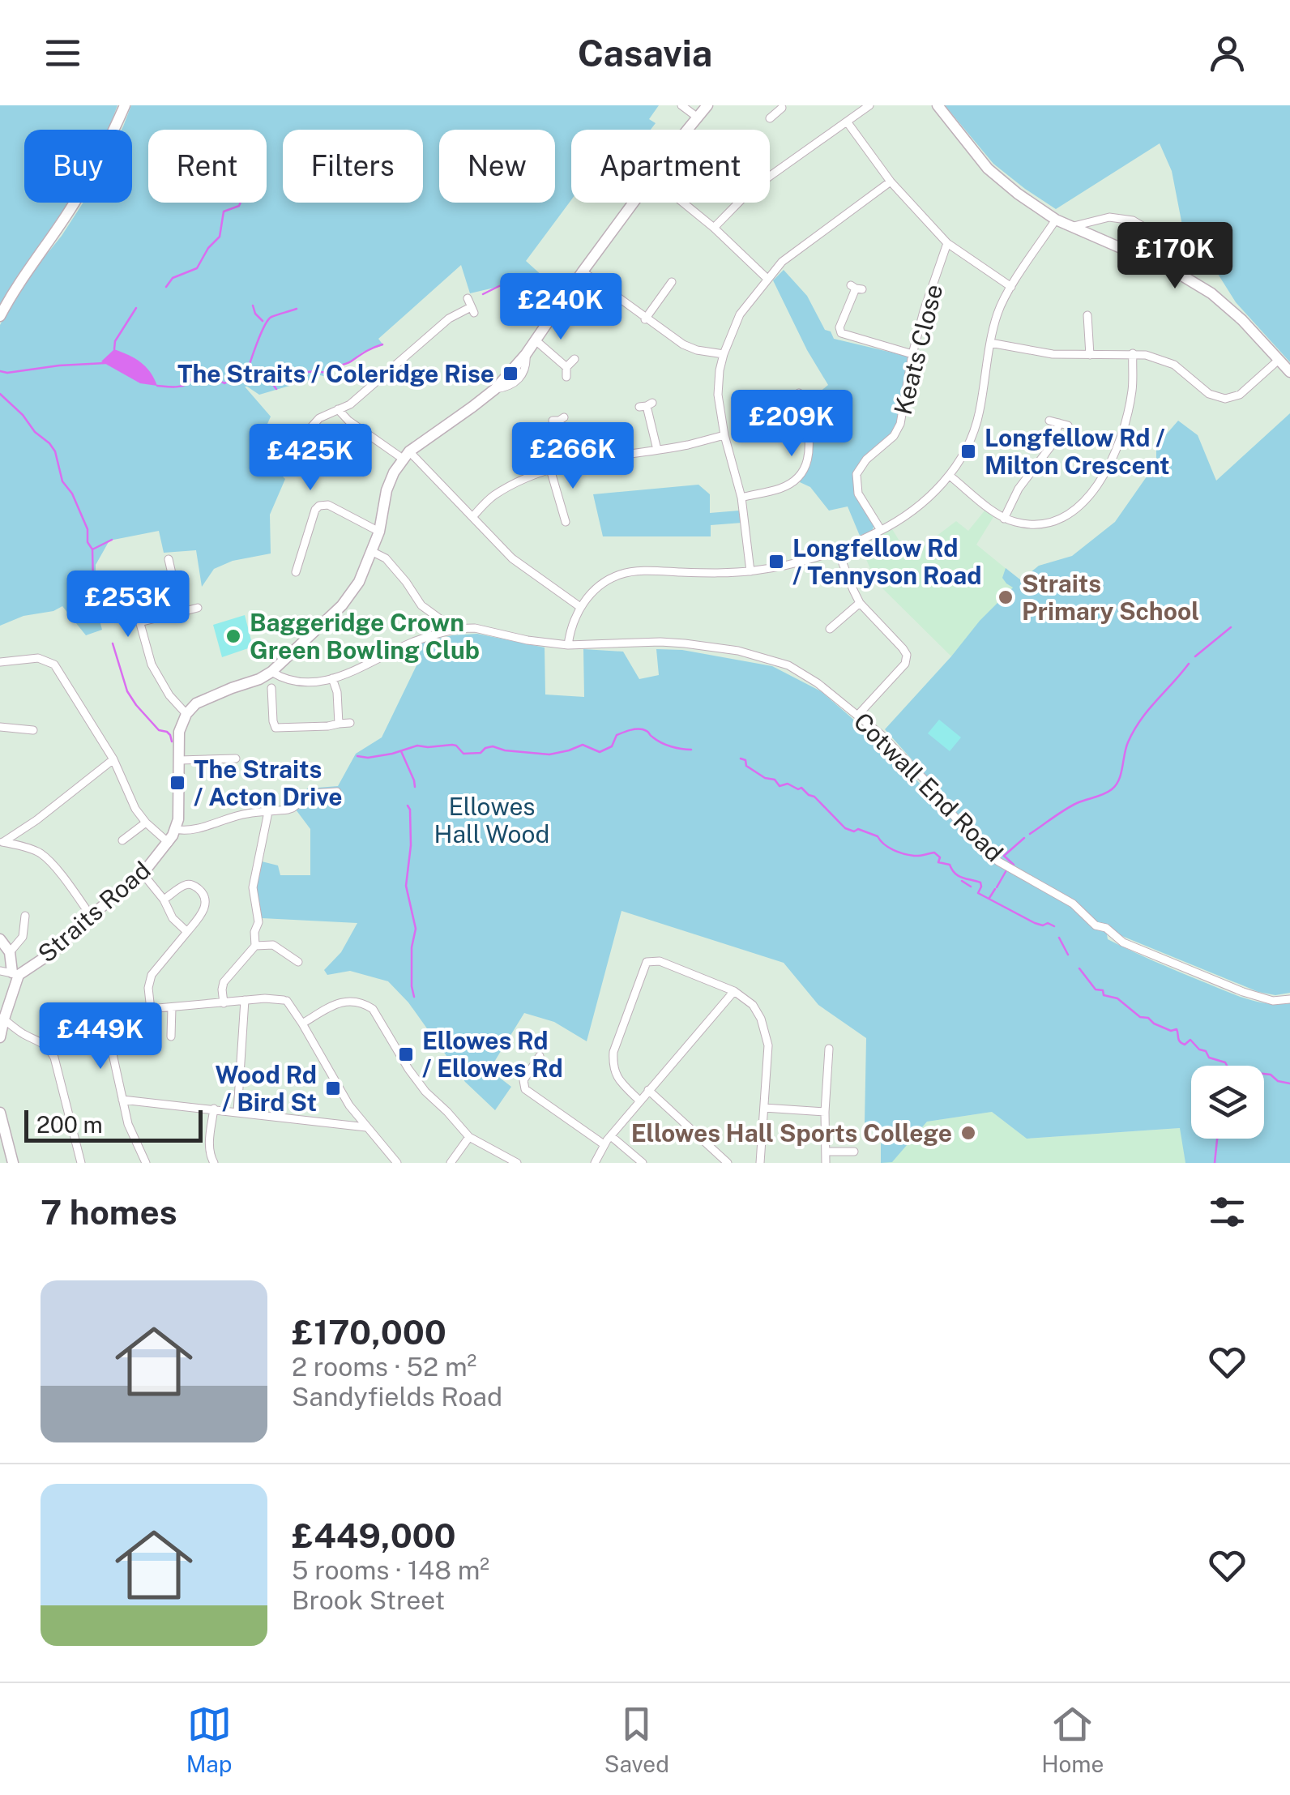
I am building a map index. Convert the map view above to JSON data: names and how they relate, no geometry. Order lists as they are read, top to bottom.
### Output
{
  "streets": {
    "street": ["Keats Close", "Cotwall End Road", "Straits Road"]
  },
  "parks": ["Ellowes Hall Wood"],
  "places": {
    "transit": [
      "The Straits / Coleridge Rise",
      "Longfellow Rd / Milton Crescent",
      "Longfellow Rd / Tennyson Road",
      "The Straits / Acton Drive",
      "Ellowes Rd / Ellowes Rd",
      "Wood Rd / Bird St"
    ],
    "other": ["Straits Primary School", "Baggeridge Crown Green Bowling Club", "Ellowes Hall Sports College"]
  },
  "scale_bar": "200 m",
  "page": {
    "header": "Casavia",
    "chip": [
      "Buy",
      "Rent",
      "Filters",
      "New",
      "Apartment"
    ],
    "price": [
      "£170K",
      "£240K",
      "£209K",
      "£266K",
      "£425K",
      "£253K",
      "£449K"
    ],
    "scale": "200 m",
    "heading": "7 homes",
    "list": [
      {
        "name": "£170,000",
        "note": "2 rooms · 52 m² · Sandyfields Road"
      },
      {
        "name": "£449,000",
        "note": "5 rooms · 148 m² · Brook Street"
      }
    ],
    "tabs": ["Map", "Saved", "Home"]
  }
}
